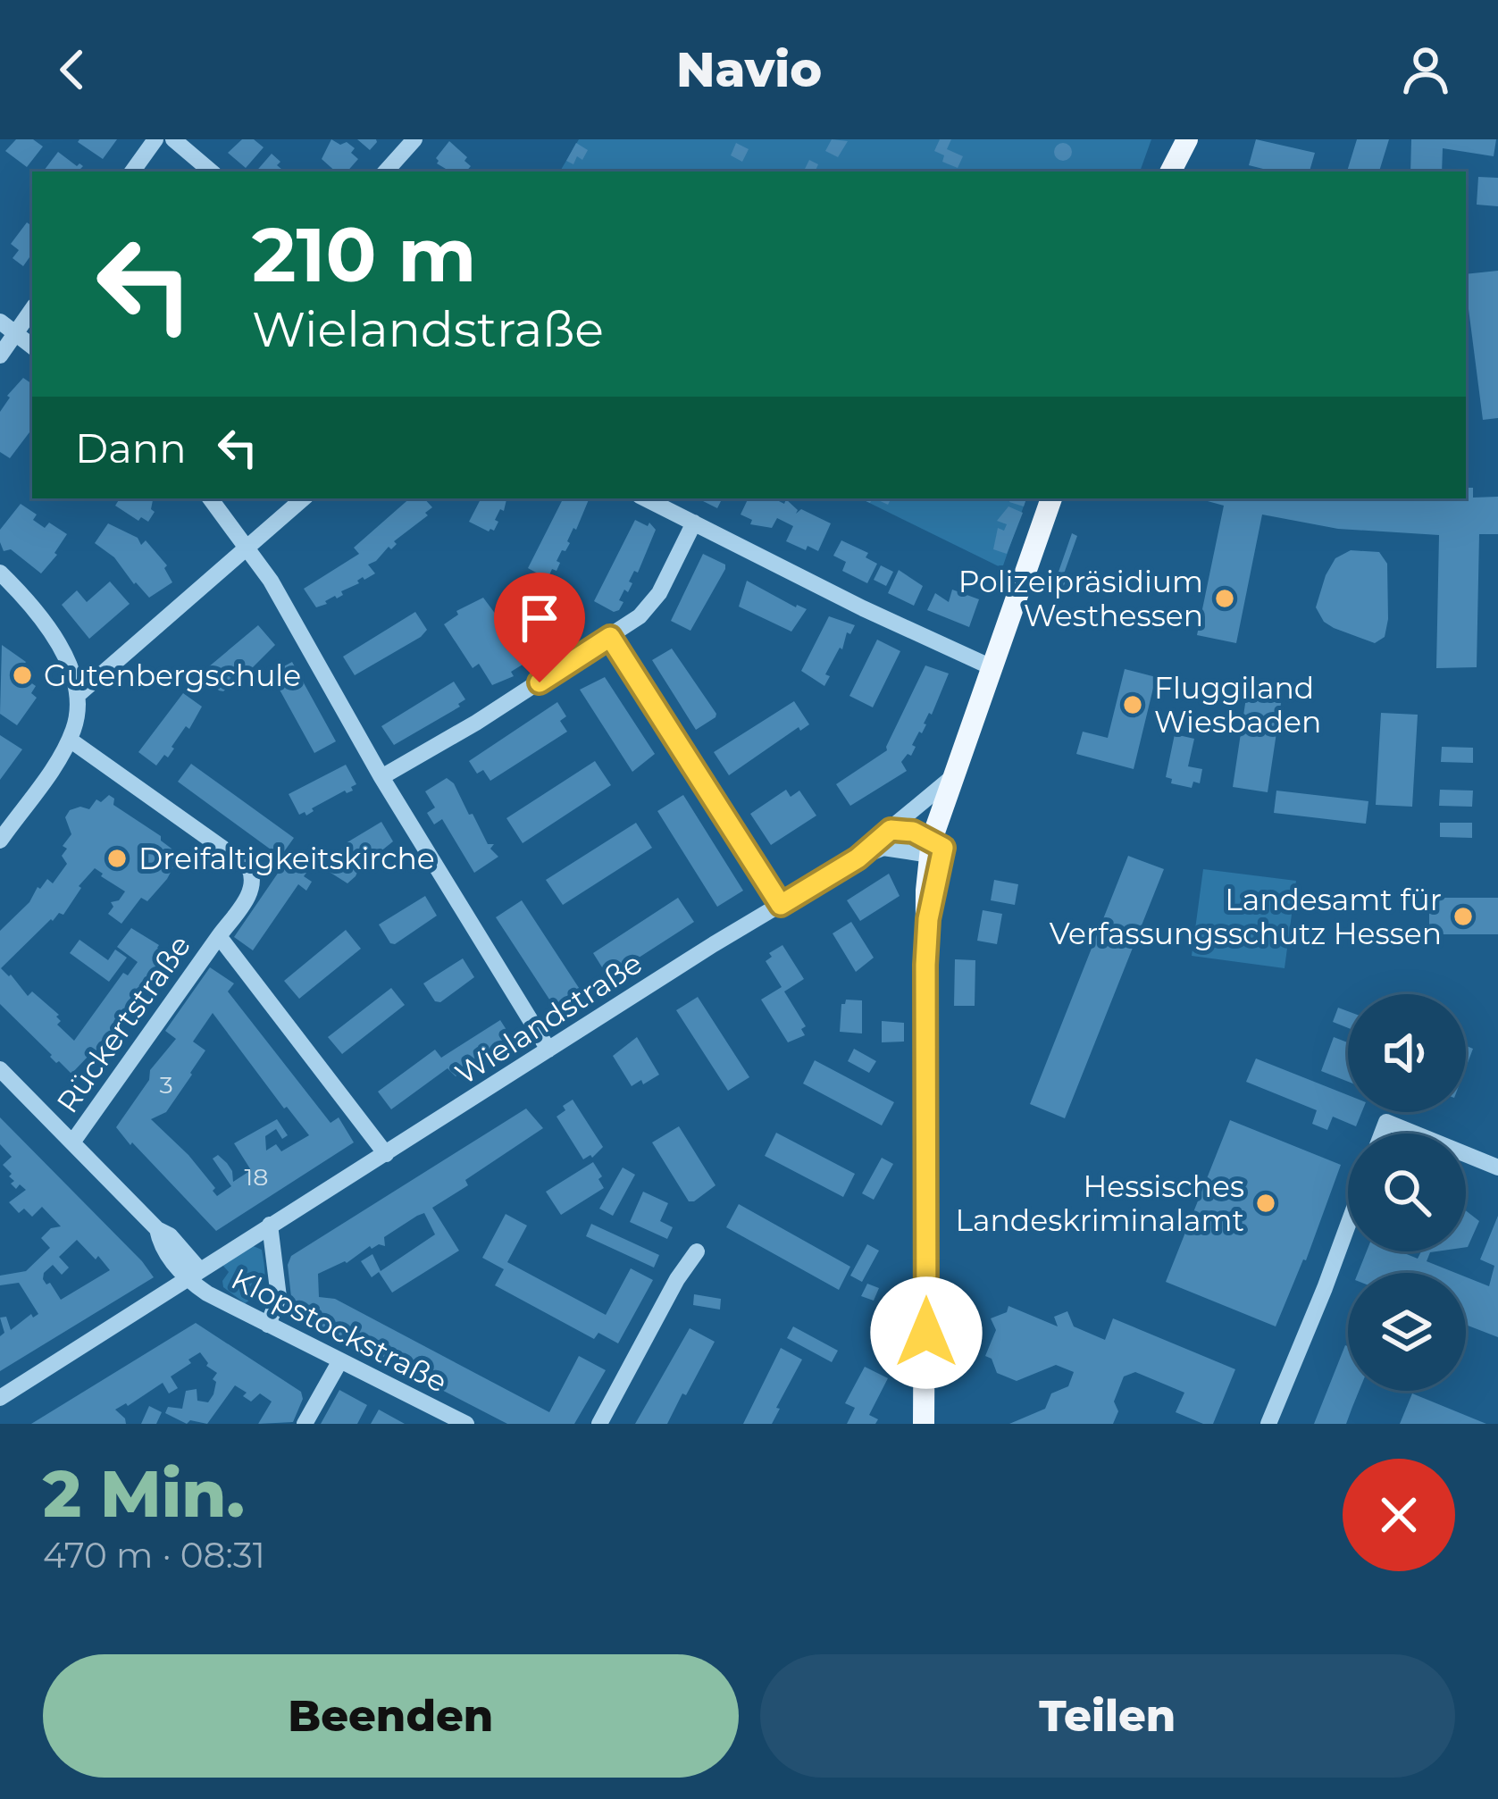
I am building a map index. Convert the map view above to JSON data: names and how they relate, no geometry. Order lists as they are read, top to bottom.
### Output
{
  "streets": {
    "street": ["Wielandstraße", "Rückertstraße", "Klopstockstraße"]
  },
  "crossings": [
    ["Wielandstraße", "Klopstockstraße"],
    ["Rückertstraße", "Klopstockstraße"]
  ],
  "places": [
    "Polizeipräsidium Westhessen",
    "Gutenbergschule",
    "Fluggiland Wiesbaden",
    "Dreifaltigkeitskirche",
    "Landesamt für Verfassungsschutz Hessen",
    "Hessisches Landeskriminalamt"
  ],
  "house_numbers": ["3", "18"],
  "page": {
    "header": "Navio",
    "turn": ["210 m", "Wielandstraße"],
    "then": "Dann",
    "heading": ["2 Min.", "470 m · 08:31"],
    "buttons": ["Beenden", "Teilen"]
  }
}
